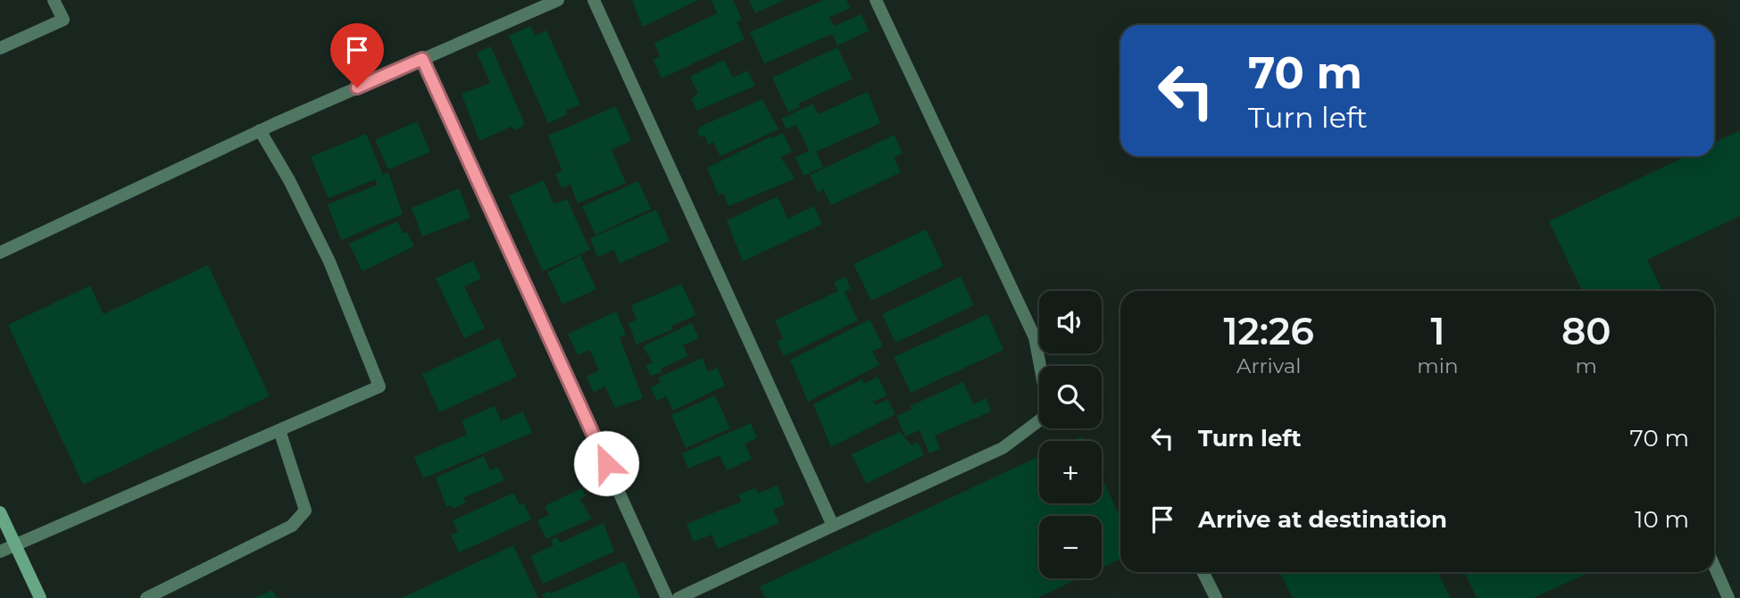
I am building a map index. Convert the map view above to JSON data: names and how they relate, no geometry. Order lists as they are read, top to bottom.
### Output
{
  "page": {
    "turn": ["70 m", "Turn left"],
    "map_buttons": ["+", "−"],
    "eta": [
      "12:26",
      "Arrival",
      "1",
      "min",
      "80",
      "m"
    ],
    "list": [
      {
        "name": "Turn left",
        "value": "70 m"
      },
      {
        "name": "Arrive at destination",
        "value": "10 m"
      }
    ]
  }
}
